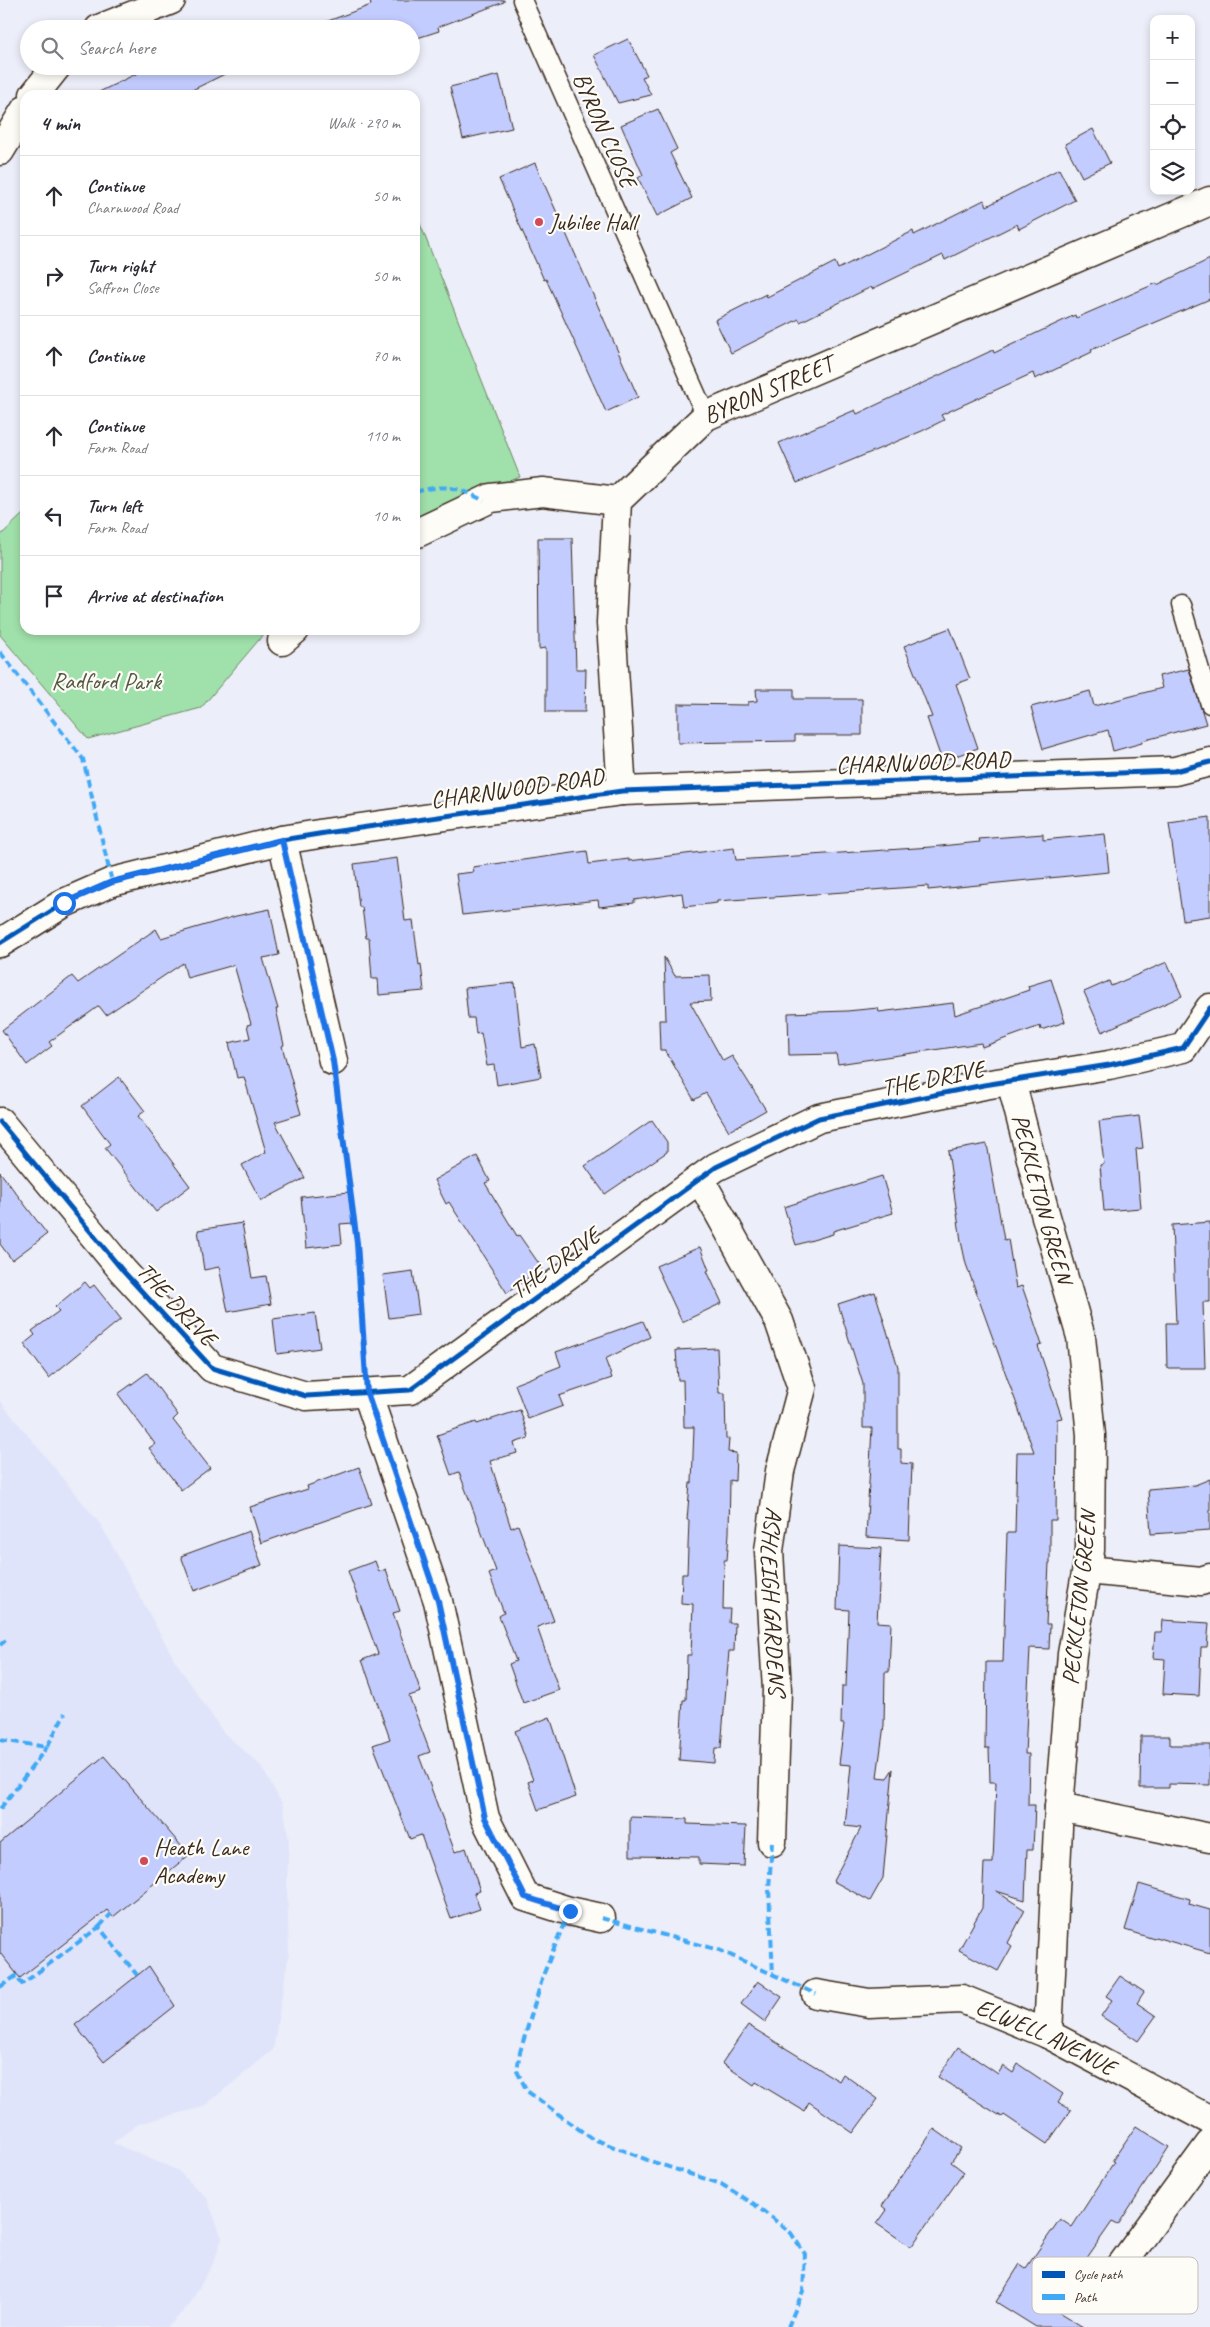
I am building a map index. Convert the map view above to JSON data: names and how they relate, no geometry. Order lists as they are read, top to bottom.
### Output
{
  "streets": {
    "street": [
      "BYRON STREET",
      "CHARNWOOD ROAD",
      "THE DRIVE",
      "PECKLETON GREEN",
      "ASHLEIGH GARDENS",
      "ELWELL AVENUE"
    ],
    "lane": ["BYRON CLOSE"]
  },
  "crossings": [
    ["BYRON CLOSE", "BYRON STREET"],
    ["THE DRIVE", "PECKLETON GREEN"],
    ["THE DRIVE", "ASHLEIGH GARDENS"],
    ["PECKLETON GREEN", "ELWELL AVENUE"]
  ],
  "parks": ["Radford Park"],
  "places": ["Jubilee Hall", "Heath Lane Academy"],
  "legend": ["Cycle path", "Path"],
  "page": {
    "map_buttons": ["+", "−"],
    "search": "Search here",
    "heading": ["4 min", "Walk · 290 m"],
    "list": [
      ["Continue", "Charnwood Road", "50 m"],
      ["Turn right", "Saffron Close", "50 m"],
      ["Continue", "70 m"],
      ["Continue", "Farm Road", "110 m"],
      ["Turn left", "Farm Road", "10 m"],
      "Arrive at destination"
    ]
  }
}
